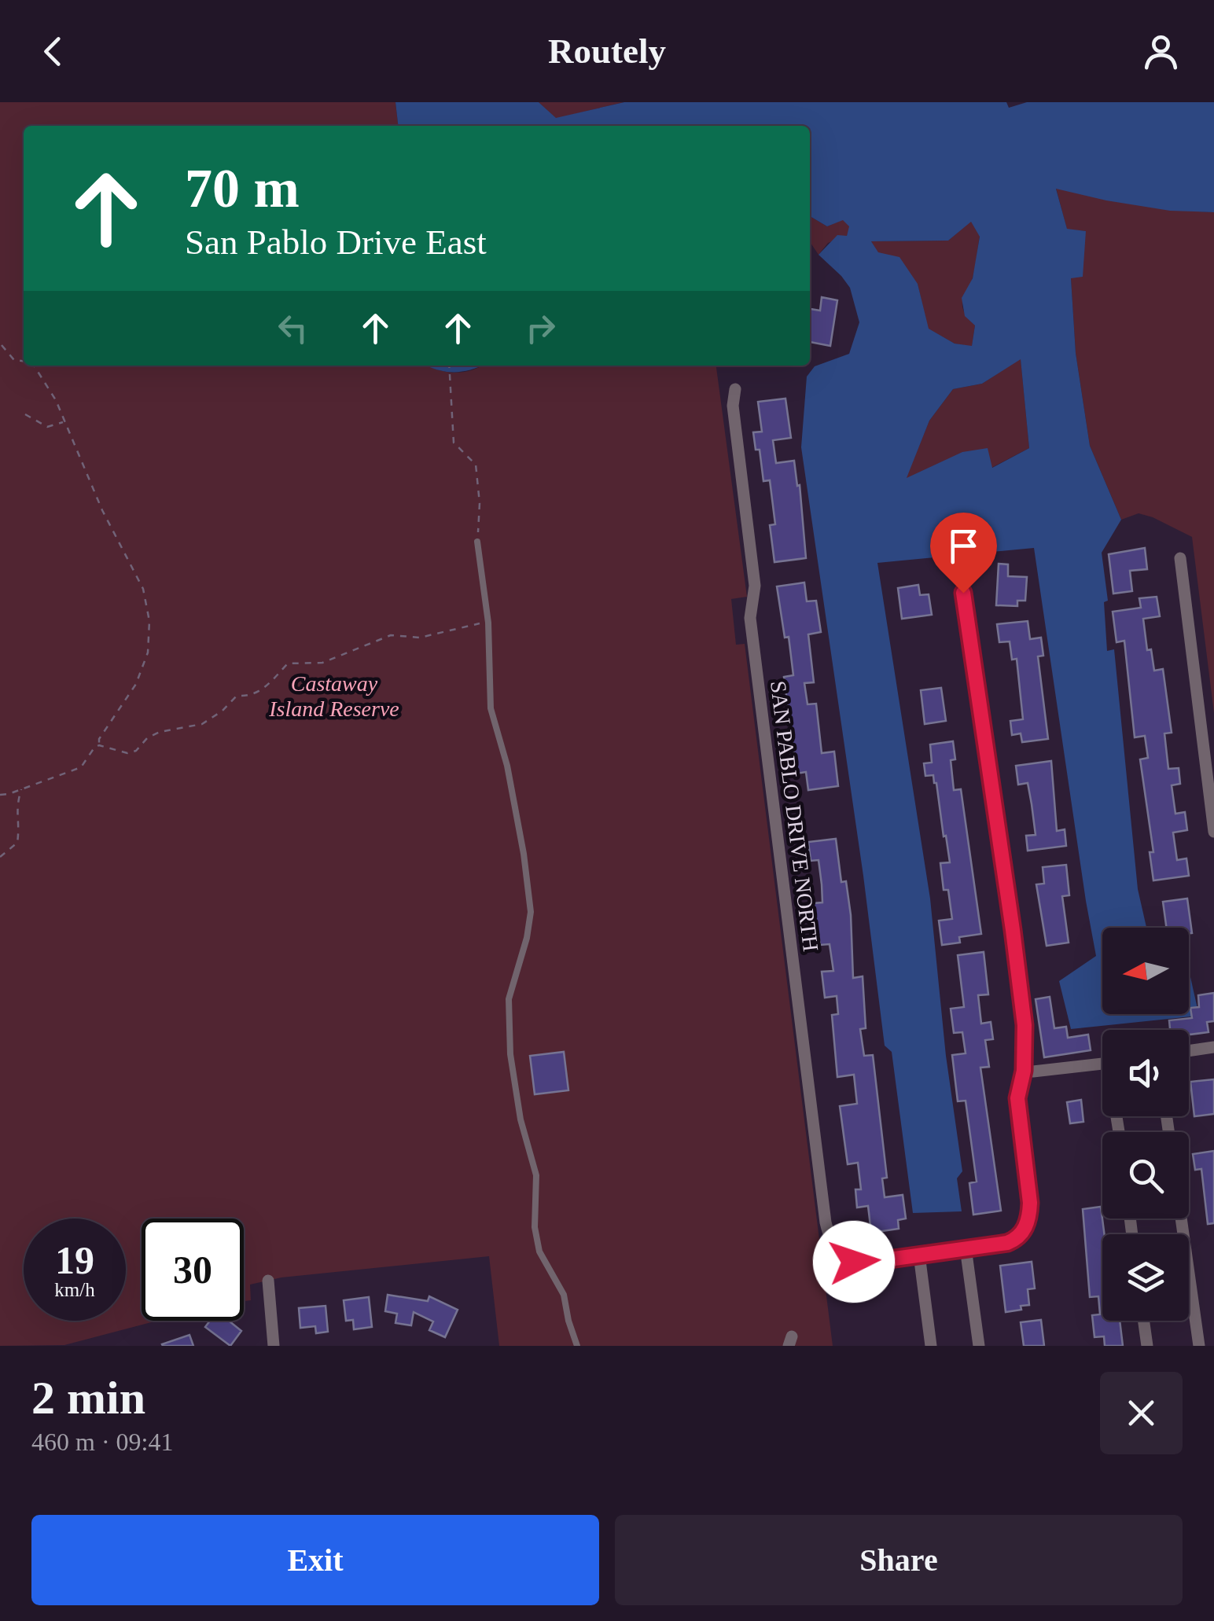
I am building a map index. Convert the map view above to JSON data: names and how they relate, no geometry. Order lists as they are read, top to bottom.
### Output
{
  "streets": {
    "street": ["SAN PABLO DRIVE NORTH"]
  },
  "parks": ["Castaway Island Reserve"],
  "north": "left",
  "page": {
    "header": "Routely",
    "turn": ["70 m", "San Pablo Drive East"],
    "speed": "19 km/h",
    "limit": "30",
    "heading": ["2 min", "460 m · 09:41"],
    "buttons": ["Exit", "Share"]
  }
}
